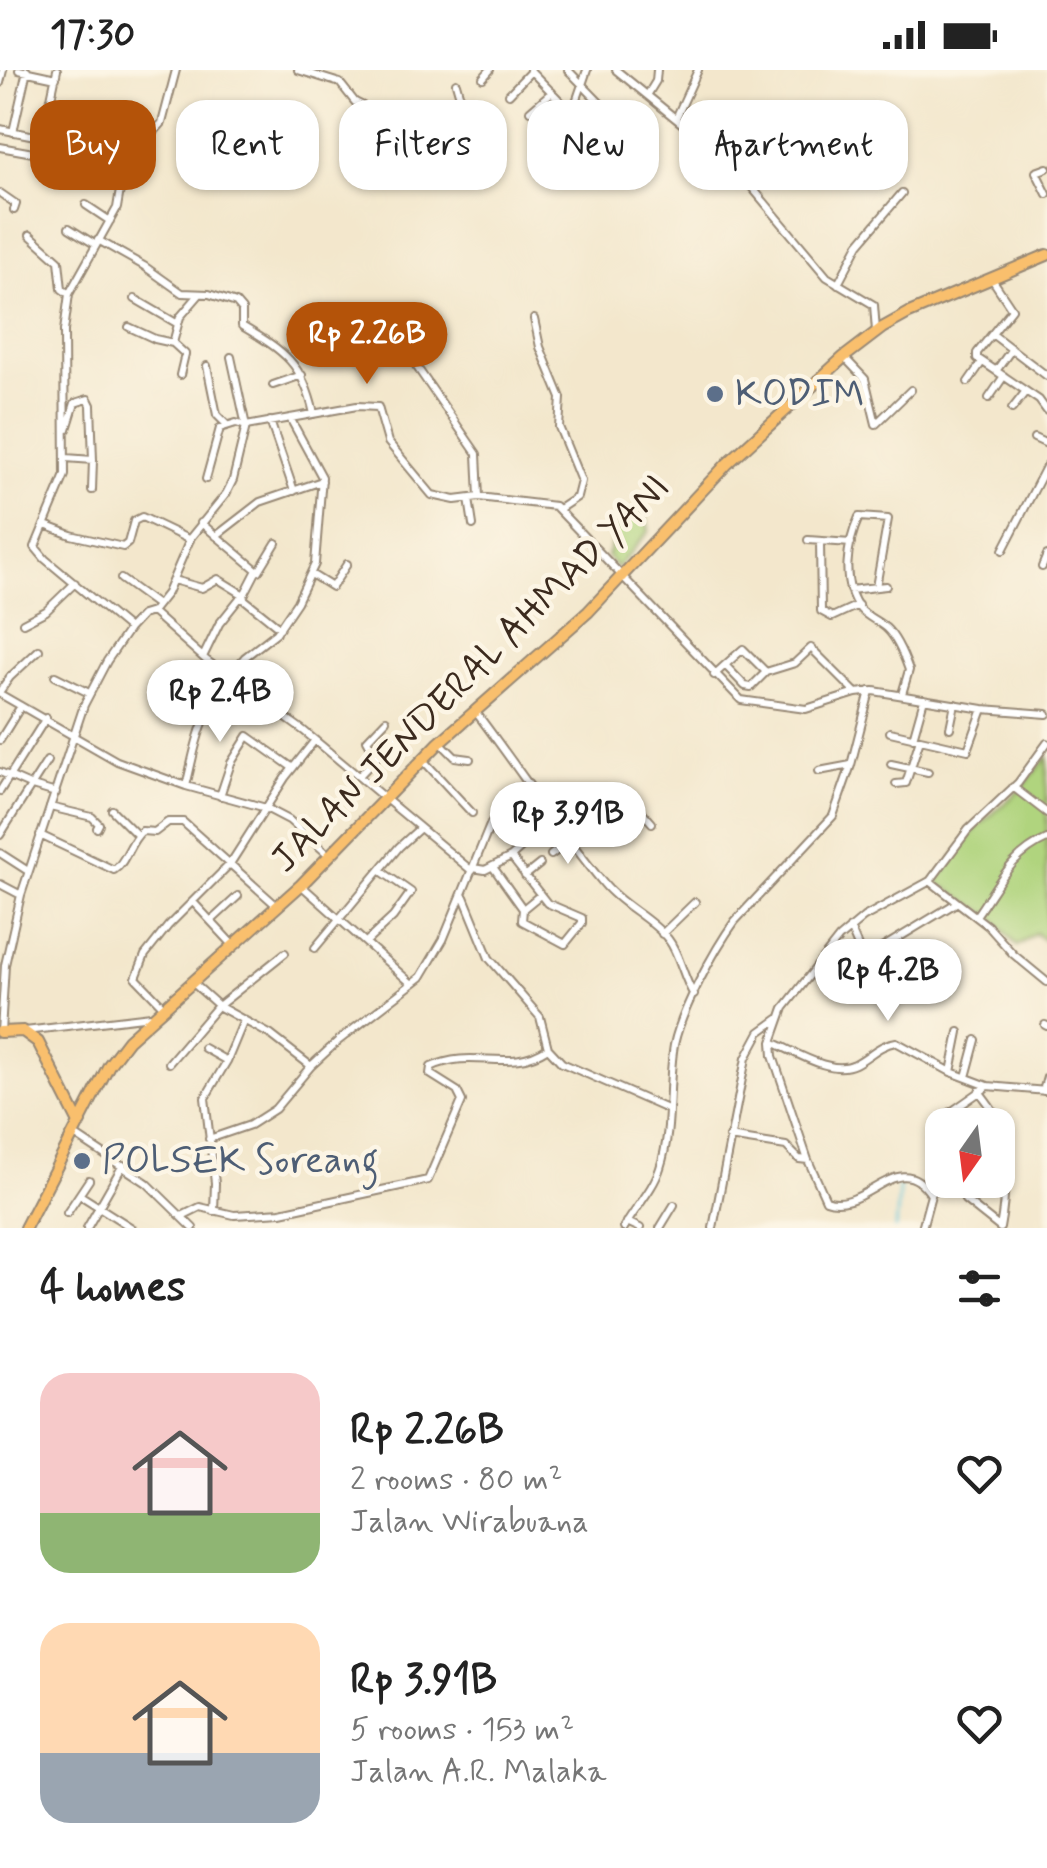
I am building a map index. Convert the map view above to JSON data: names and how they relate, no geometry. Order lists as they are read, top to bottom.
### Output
{
  "streets": {
    "highway": ["JALAN JENDERAL AHMAD YANI"]
  },
  "places": ["KODIM", "POLSEK Soreang"],
  "north": "bottom",
  "page": {
    "status": "17:30",
    "chip": [
      "Buy",
      "Rent",
      "Filters",
      "New",
      "Apartment"
    ],
    "price": [
      "Rp 2.26B",
      "Rp 2.4B",
      "Rp 3.91B",
      "Rp 4.2B"
    ],
    "heading": "4 homes",
    "list": [
      {
        "name": "Rp 2.26B",
        "note": "2 rooms · 80 m² · Jalan Wirabuana"
      },
      {
        "name": "Rp 3.91B",
        "note": "5 rooms · 153 m² · Jalan A.R. Malaka"
      }
    ]
  }
}
